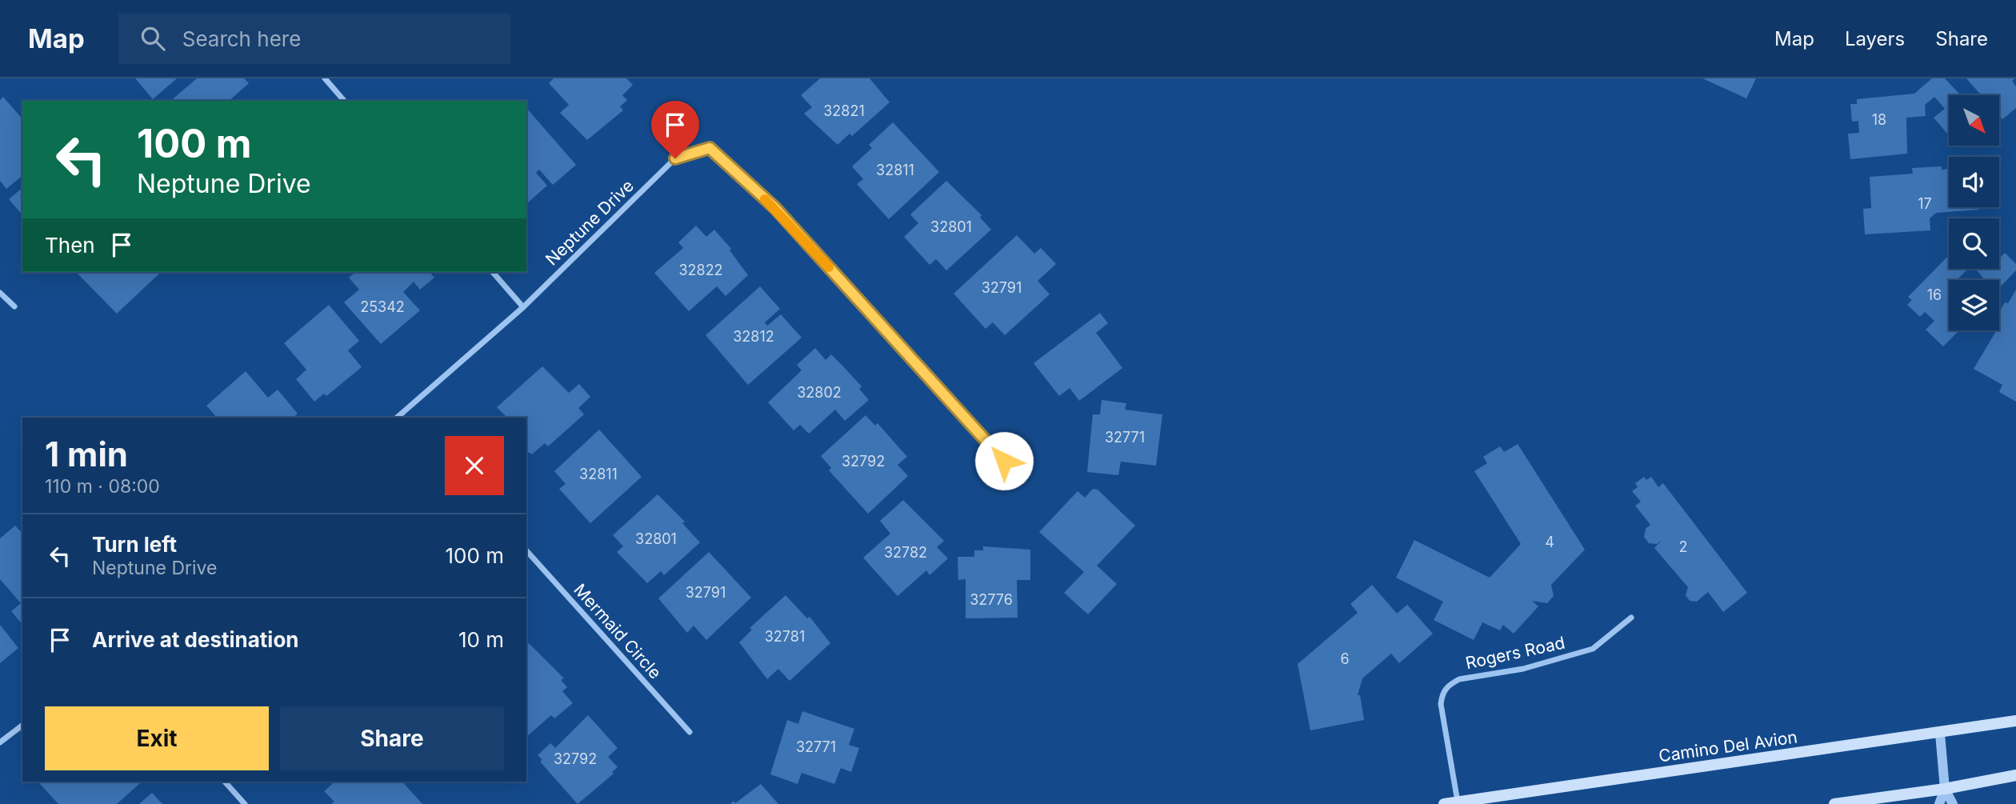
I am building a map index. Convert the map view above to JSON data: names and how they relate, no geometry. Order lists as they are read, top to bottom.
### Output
{
  "streets": {
    "main road": ["Camino Del Avion"],
    "street": ["Neptune Drive", "Mermaid Circle", "Rogers Road"]
  },
  "crossings": [
    ["Rogers Road", "Camino Del Avion"]
  ],
  "house_numbers": [
    "32821",
    "18",
    "32811",
    "17",
    "32801",
    "32822",
    "32791",
    "16",
    "25342",
    "32812",
    "32802",
    "32771",
    "32792",
    "32811",
    "32801",
    "4",
    "2",
    "32782",
    "32791",
    "32776",
    "32781",
    "6",
    "32771",
    "32792"
  ],
  "north": "bottom right",
  "page": {
    "header": "Map",
    "search": "Search here",
    "nav": ["Map", "Layers", "Share"],
    "turn": ["100 m", "Neptune Drive"],
    "then": "Then",
    "heading": ["1 min", "110 m · 08:00"],
    "list": [
      {
        "name": "Turn left",
        "note": "Neptune Drive",
        "value": "100 m"
      },
      {
        "name": "Arrive at destination",
        "value": "10 m"
      }
    ],
    "buttons": ["Exit", "Share"]
  }
}
